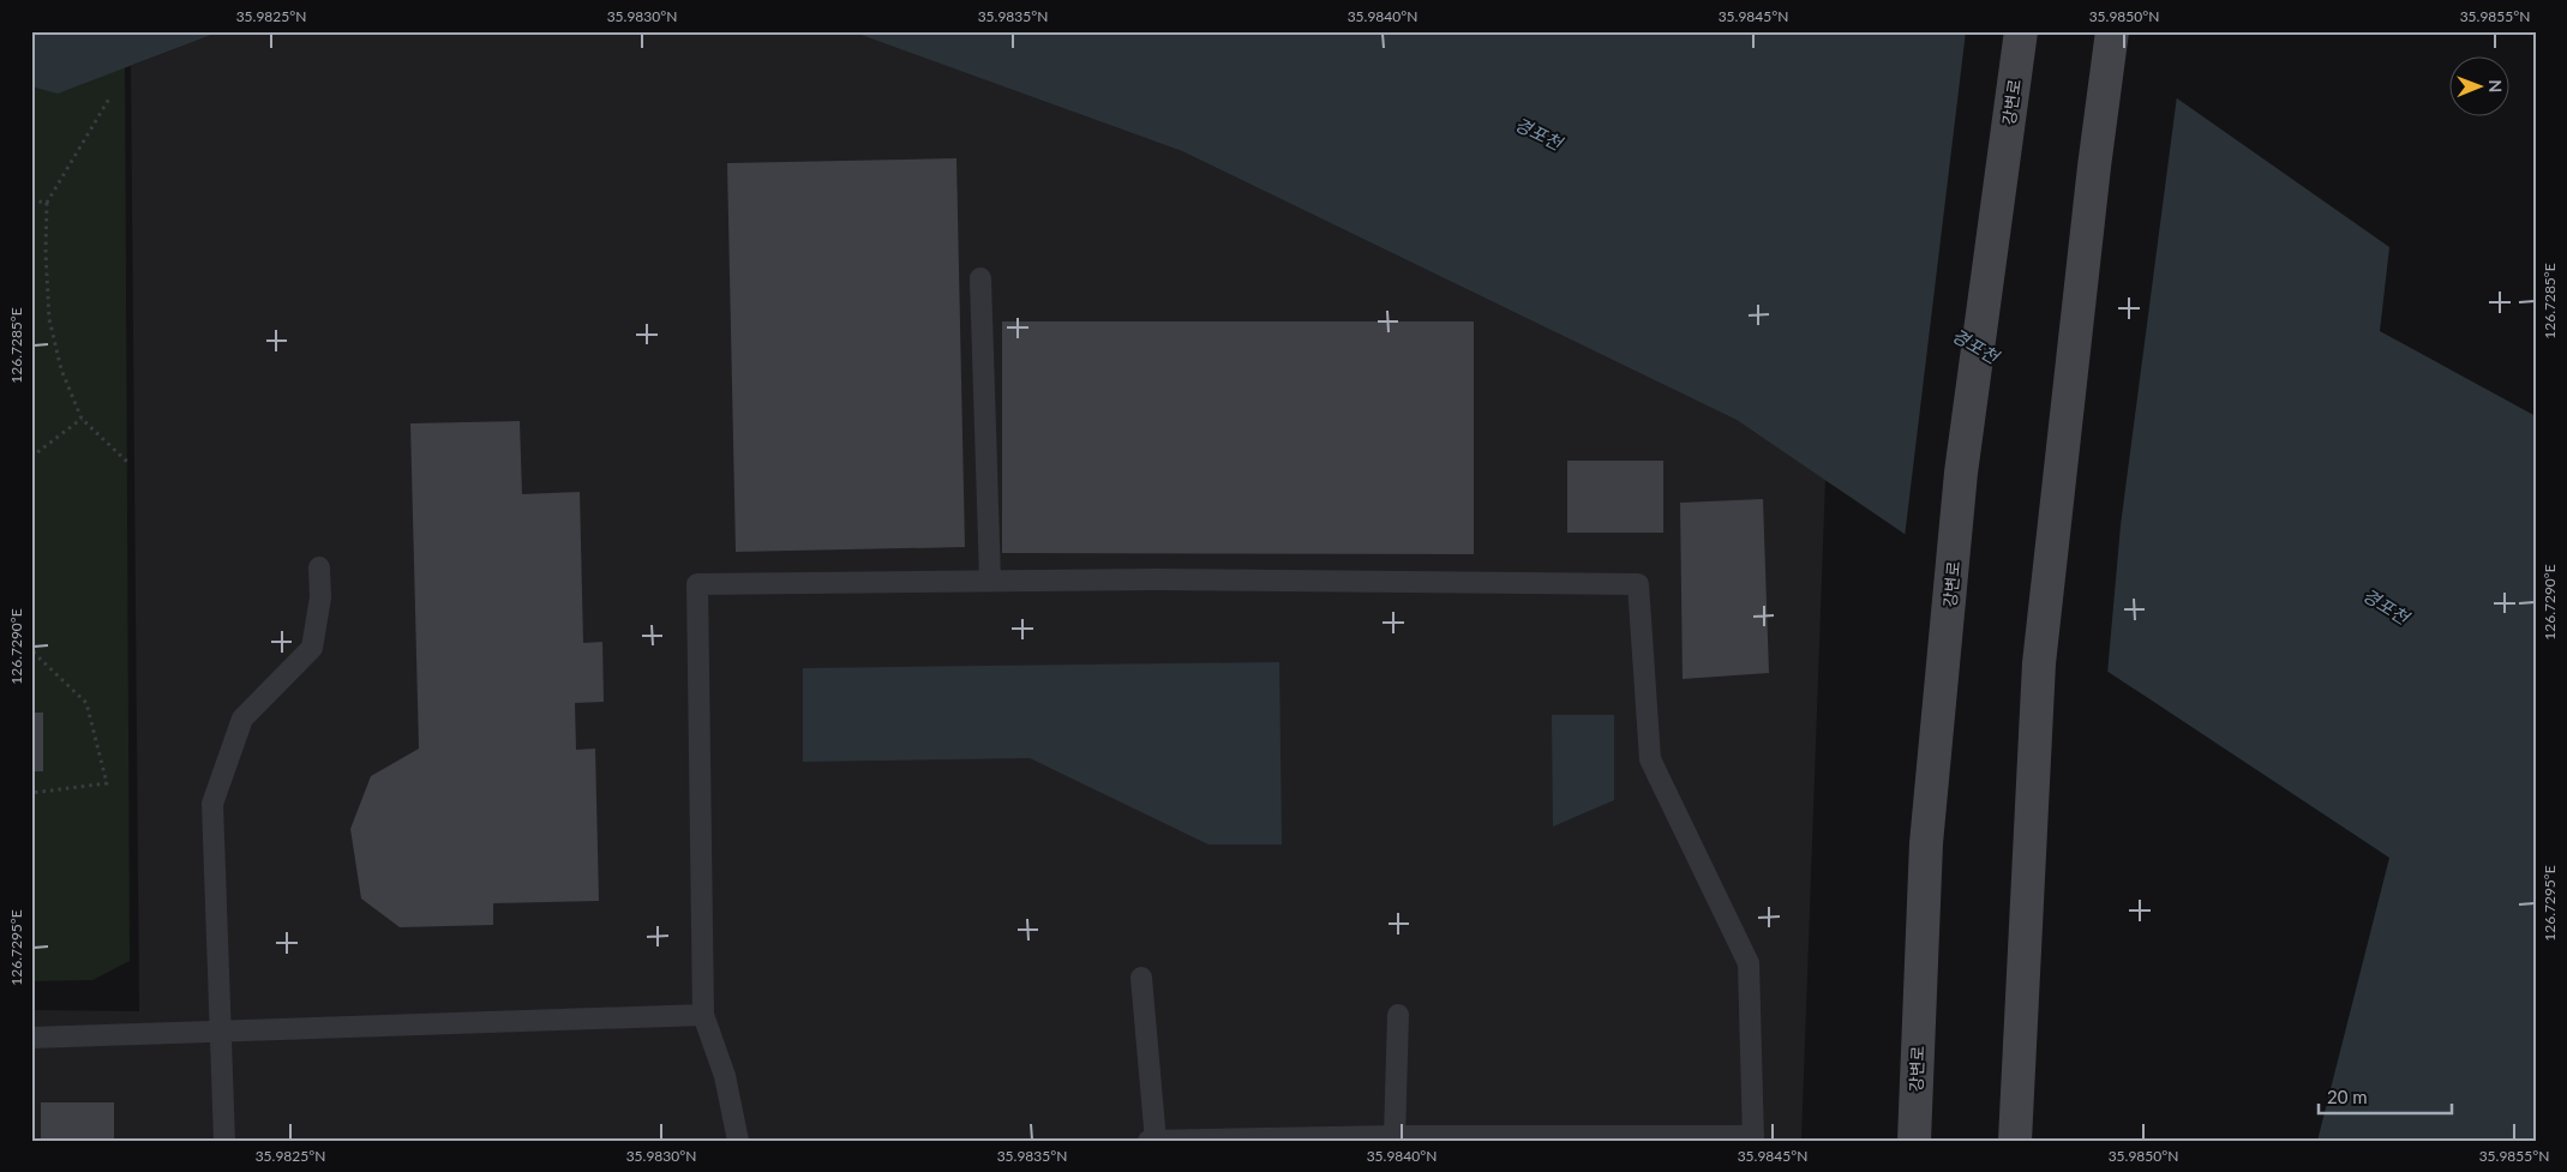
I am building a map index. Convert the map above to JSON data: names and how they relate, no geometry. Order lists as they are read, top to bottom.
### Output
{
  "streets": {
    "street": ["강변로"]
  },
  "water": ["경포천"],
  "scale_bar": "20 m",
  "north": "right",
  "coordinates": [
    "35.9825°N",
    "35.9830°N",
    "35.9835°N",
    "35.9840°N",
    "35.9845°N",
    "35.9850°N",
    "35.9855°N",
    "126.7285°E",
    "126.7290°E",
    "126.7295°E"
  ]
}
